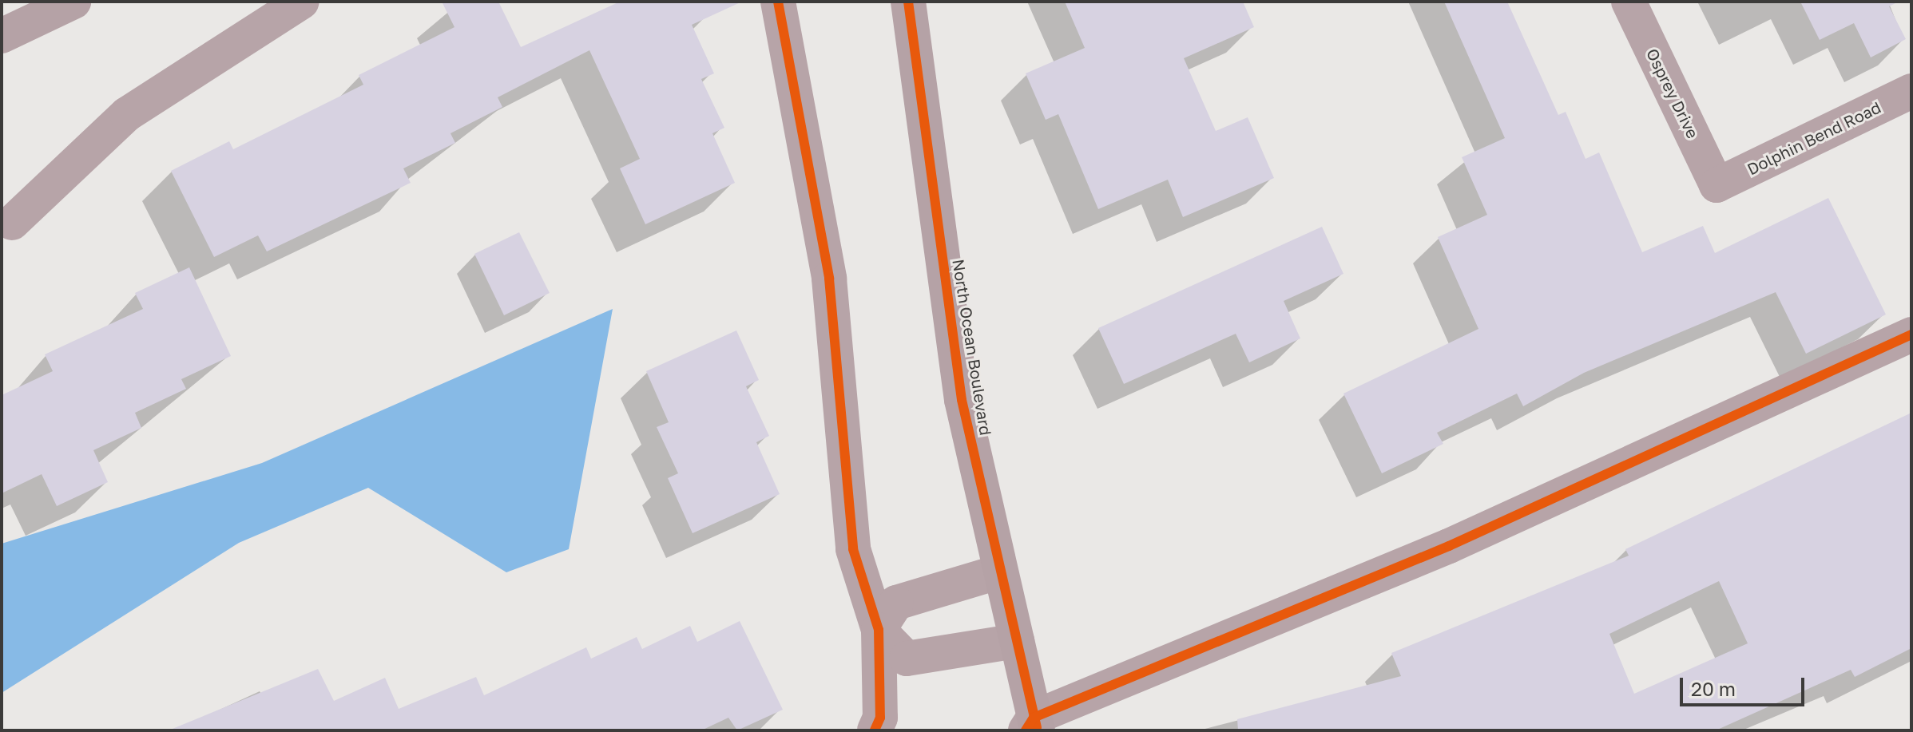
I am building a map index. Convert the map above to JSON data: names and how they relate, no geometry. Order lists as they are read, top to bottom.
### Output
{
  "streets": {
    "main road": ["North Ocean Boulevard"],
    "street": ["Osprey Drive", "Dolphin Bend Road"]
  },
  "crossings": [
    ["Osprey Drive", "Dolphin Bend Road"]
  ],
  "scale_bar": "20 m"
}
